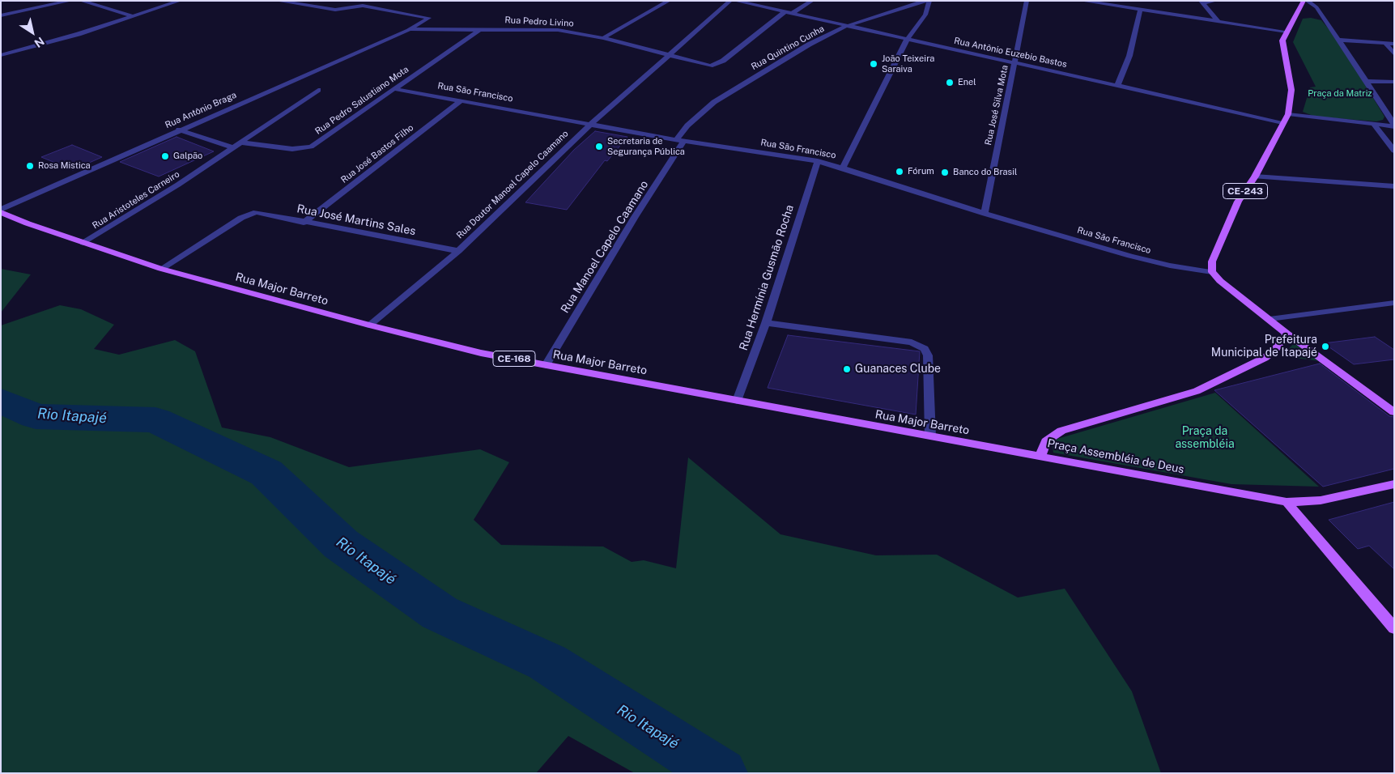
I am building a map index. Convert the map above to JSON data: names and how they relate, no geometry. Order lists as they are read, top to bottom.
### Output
{
  "streets": {
    "main road": [
      "CE-243",
      "Rua Major Barreto",
      "CE-168",
      "Praça Assembléia de Deus"
    ],
    "street": [
      "Rua Pedro Livino",
      "Rua Quintino Cunha",
      "Rua Antônio Euzebio Bastos",
      "Rua São Francisco",
      "Rua Pedro Salustiano Mota",
      "Rua José Silva Mota",
      "Rua Antônio Braga",
      "Rua José Bastos Filho",
      "Rua Doutor Manoel Capelo Caamano",
      "Rua Aristoteles Carneiro",
      "Rua José Martins Sales",
      "Rua Manoel Capelo Caamano",
      "Rua Hermínia Gusmão Rocha"
    ]
  },
  "crossings": [
    ["Rua Pedro Livino", "Rua Antônio Euzebio Bastos"],
    ["Rua Pedro Livino", "Rua Pedro Salustiano Mota"],
    ["Rua Pedro Livino", "Rua Antônio Braga"],
    ["Rua Pedro Livino", "Rua Doutor Manoel Capelo Caamano"],
    ["Rua Quintino Cunha", "Rua Antônio Euzebio Bastos"],
    ["Rua Quintino Cunha", "Rua São Francisco"],
    ["Rua Quintino Cunha", "Rua Manoel Capelo Caamano"],
    ["Rua Antônio Euzebio Bastos", "Rua José Silva Mota"],
    ["Rua Antônio Euzebio Bastos", "CE-243"],
    ["Rua São Francisco", "Rua Pedro Salustiano Mota"],
    ["Rua São Francisco", "Rua José Silva Mota"],
    ["Rua São Francisco", "Rua José Bastos Filho"],
    ["Rua São Francisco", "Rua Doutor Manoel Capelo Caamano"],
    ["Rua São Francisco", "CE-243"],
    ["Rua São Francisco", "Rua Manoel Capelo Caamano"],
    ["Rua São Francisco", "Rua Hermínia Gusmão Rocha"],
    ["Rua Pedro Salustiano Mota", "Rua Aristoteles Carneiro"],
    ["Rua Antônio Braga", "Rua Major Barreto"],
    ["Rua José Bastos Filho", "Rua José Martins Sales"],
    ["Rua Doutor Manoel Capelo Caamano", "Rua José Martins Sales"],
    ["Rua Doutor Manoel Capelo Caamano", "Rua Major Barreto"],
    ["Rua Aristoteles Carneiro", "Rua Major Barreto"],
    ["Rua José Martins Sales", "Rua Major Barreto"],
    ["Rua Manoel Capelo Caamano", "Rua Major Barreto"],
    ["Rua Hermínia Gusmão Rocha", "Rua Major Barreto"],
    ["Rua Major Barreto", "Praça Assembléia de Deus"]
  ],
  "water": ["Rio Itapajé"],
  "parks": ["Praça da Matriz", "Praça da assembléia"],
  "places": [
    "João Teixeira Saraiva",
    "Enel",
    "Secretaria de Segurança Pública",
    "Galpão",
    "Rosa Mistica",
    "Fórum",
    "Banco do Brasil",
    "Prefeitura Municipal de Itapajé",
    "Guanaces Clube"
  ],
  "north": "bottom right"
}
